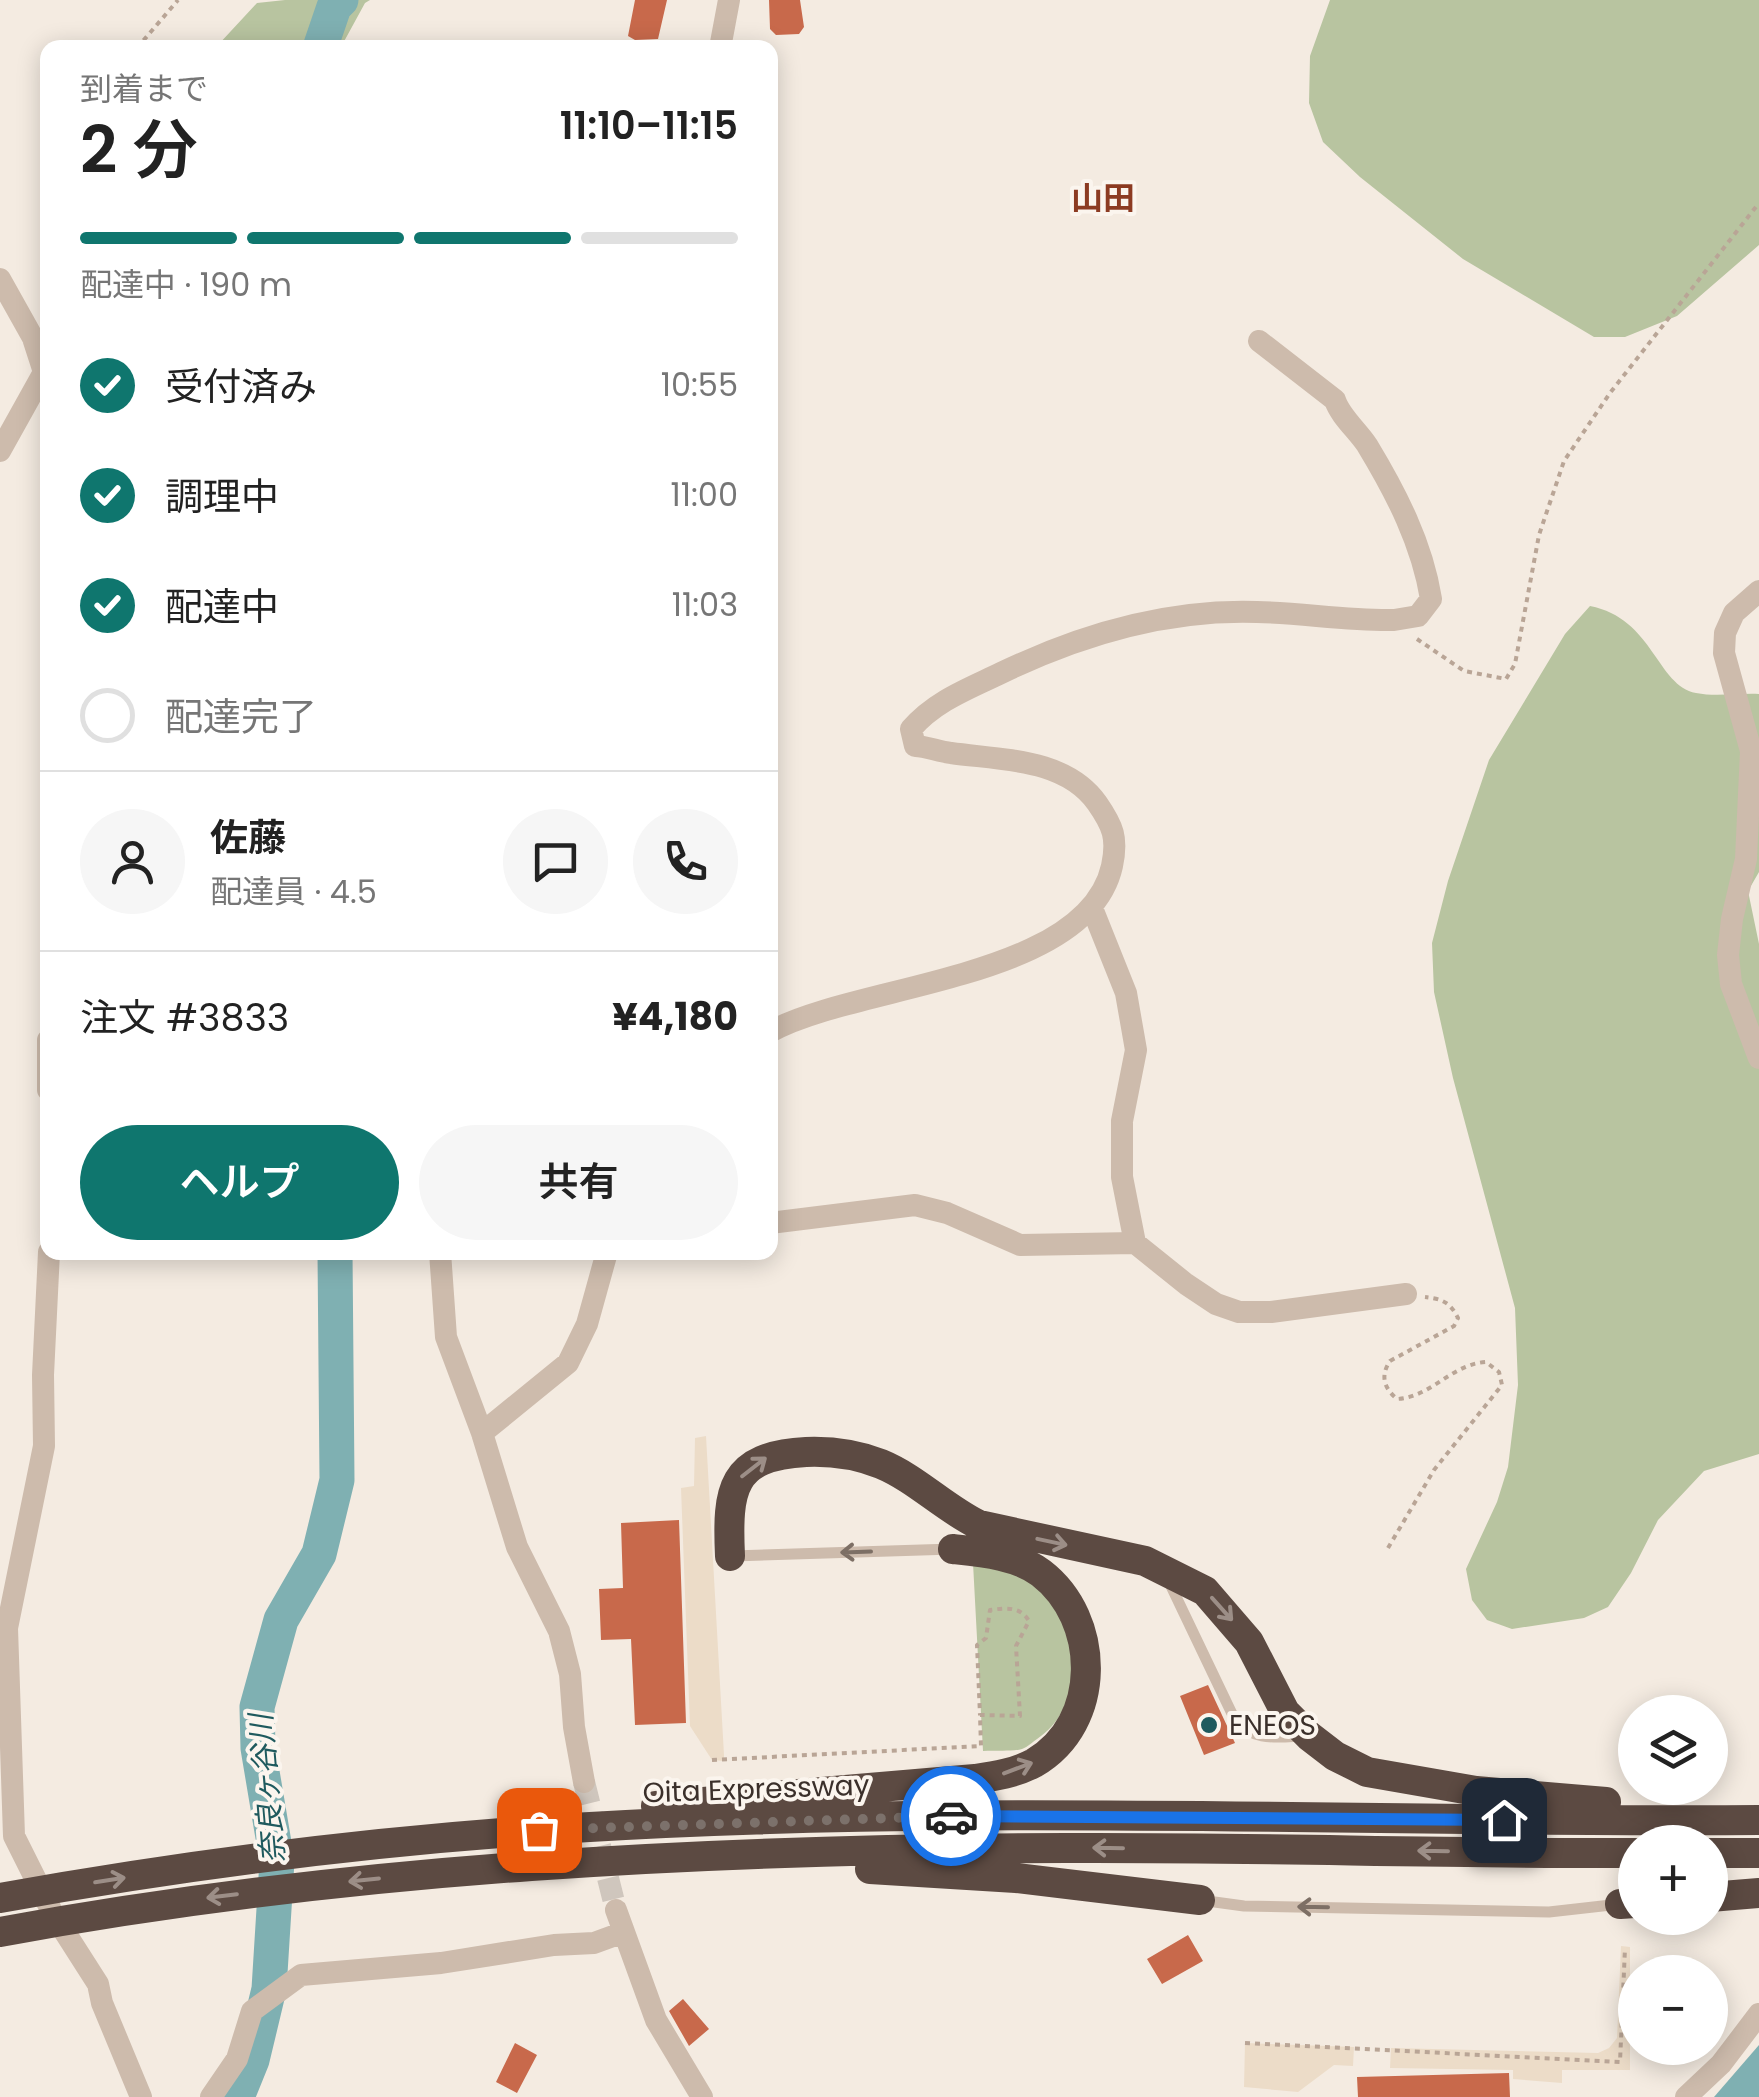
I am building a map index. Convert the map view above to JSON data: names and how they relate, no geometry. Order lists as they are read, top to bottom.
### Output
{
  "streets": {
    "highway": ["Oita Expressway"]
  },
  "districts": ["山田"],
  "water": ["奈良ヶ谷川"],
  "places": ["ENEOS"],
  "page": {
    "heading": ["2 分", "到着まで", "11:10–11:15"],
    "panel": [
      "佐藤",
      "配達員 · 4.5",
      "注文 #3833",
      "¥4,180"
    ],
    "bar": "配達中 · 190 m",
    "list": [
      ["受付済み", "10:55"],
      ["調理中", "11:00"],
      ["配達中", "11:03"],
      "配達完了"
    ],
    "buttons": ["ヘルプ", "共有"],
    "map_buttons": ["+", "−"]
  }
}
